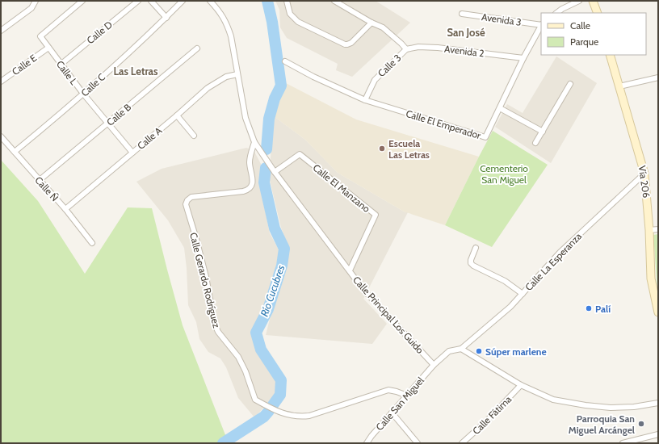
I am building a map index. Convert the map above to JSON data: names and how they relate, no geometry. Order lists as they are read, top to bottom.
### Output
{
  "streets": {
    "main road": ["Vía 206"],
    "street": [
      "Avenida 3",
      "Calle D",
      "Avenida 2",
      "Calle E",
      "Calle 3",
      "Calle L",
      "Calle C",
      "Calle B",
      "Calle El Emperador",
      "Calle A",
      "Calle El Manzano",
      "Calle Ñ",
      "Calle La Esperanza",
      "Calle Gerardo Rodríguez",
      "Calle Principal Los Guido",
      "Calle San Miguel",
      "Calle Fátima"
    ]
  },
  "crossings": [
    ["Calle D", "Calle L"],
    ["Avenida 2", "Calle 3"],
    ["Avenida 2", "Calle El Emperador"],
    ["Calle E", "Calle L"],
    ["Calle 3", "Calle El Emperador"],
    ["Calle L", "Calle C"],
    ["Calle L", "Calle B"],
    ["Calle L", "Calle A"],
    ["Calle C", "Calle Ñ"],
    ["Calle B", "Calle Ñ"],
    ["Calle A", "Calle Ñ"],
    ["Calle A", "Calle Principal Los Guido"],
    ["Vía 206", "Calle La Esperanza"],
    ["Calle El Manzano", "Calle Principal Los Guido"],
    ["Calle Gerardo Rodríguez", "Calle Principal Los Guido"],
    ["Calle Gerardo Rodríguez", "Calle San Miguel"],
    ["Calle Principal Los Guido", "Calle San Miguel"]
  ],
  "districts": ["San José", "Las Letras"],
  "water": ["Río Cucubres"],
  "parks": ["Cementerio San Miguel"],
  "places": [
    "Escuela Las Letras",
    "Palí",
    "Súper marlene",
    "Parroquia San Miguel Arcángel"
  ],
  "legend": ["Calle", "Parque"]
}
